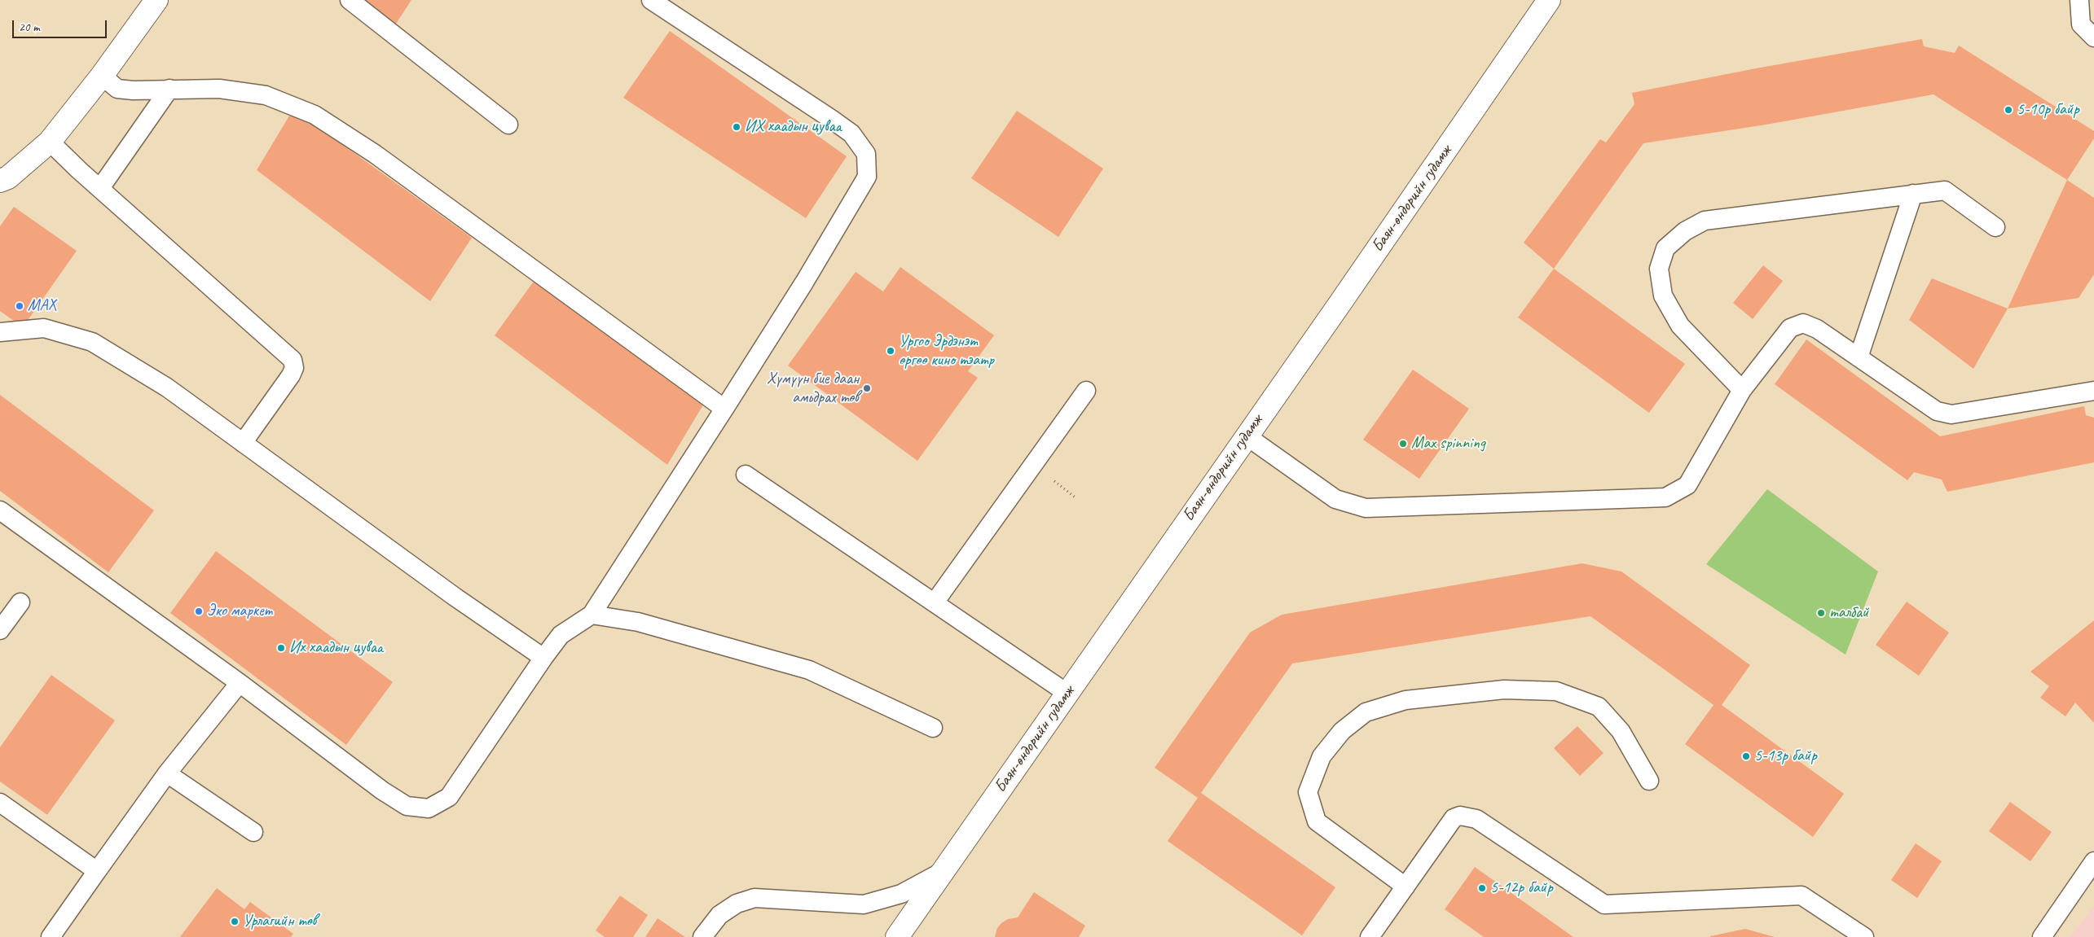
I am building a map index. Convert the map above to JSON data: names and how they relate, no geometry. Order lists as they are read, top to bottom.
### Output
{
  "streets": {
    "street": ["Баян-өндорийн гудамж"]
  },
  "places": [
    "5-10р байр",
    "ИХ хаадын цуваа",
    "МАХ",
    "Ургоо Эрдэнэт өргөө кино тэатр",
    "Хүмүүн бие даан амьдрах төв",
    "Max spinning",
    "Эко маркет",
    "талбай",
    "Их хаадын цуваа",
    "5-13р байр",
    "5-12р байр",
    "Урлагийн төв"
  ],
  "scale_bar": "20 m"
}
